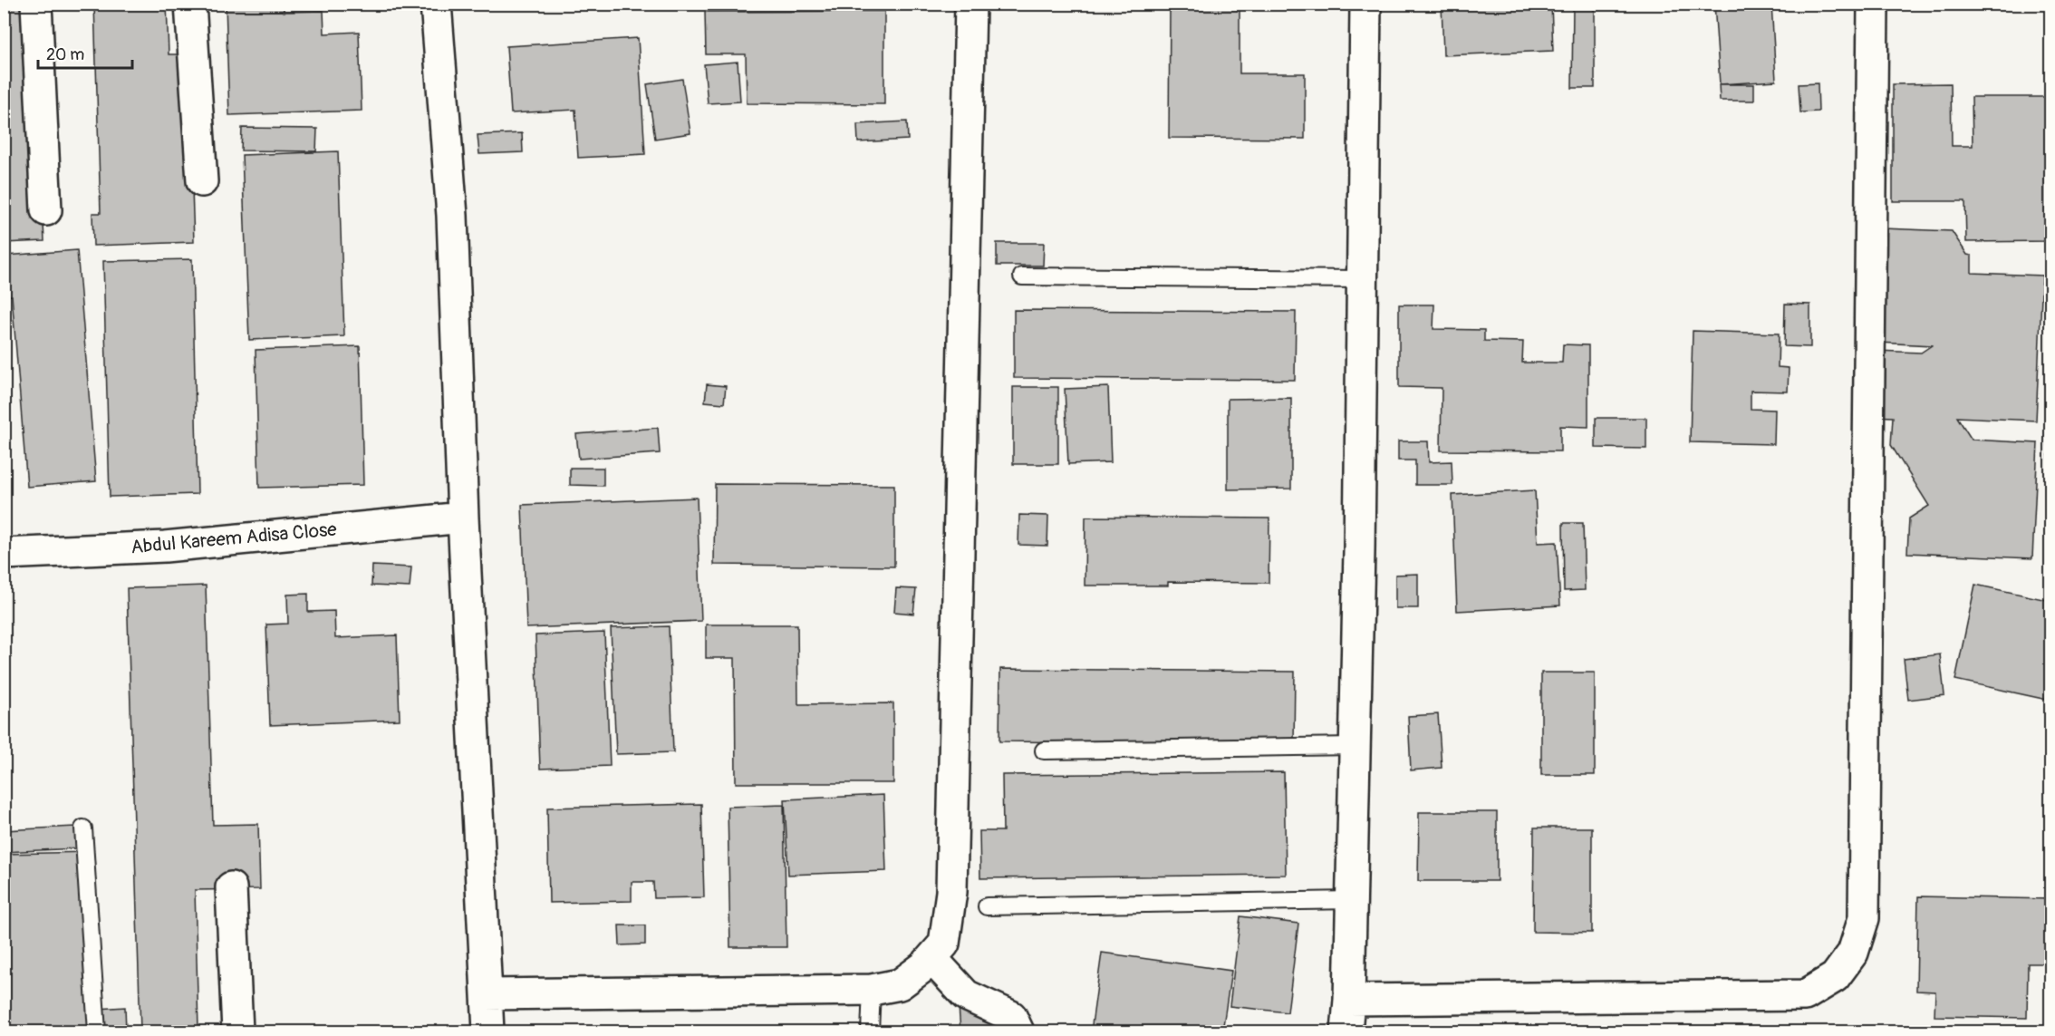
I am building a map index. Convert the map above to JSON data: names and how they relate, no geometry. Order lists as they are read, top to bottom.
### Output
{
  "streets": {
    "street": ["Abdul Kareem Adisa Close"]
  },
  "scale_bar": "20 m"
}
